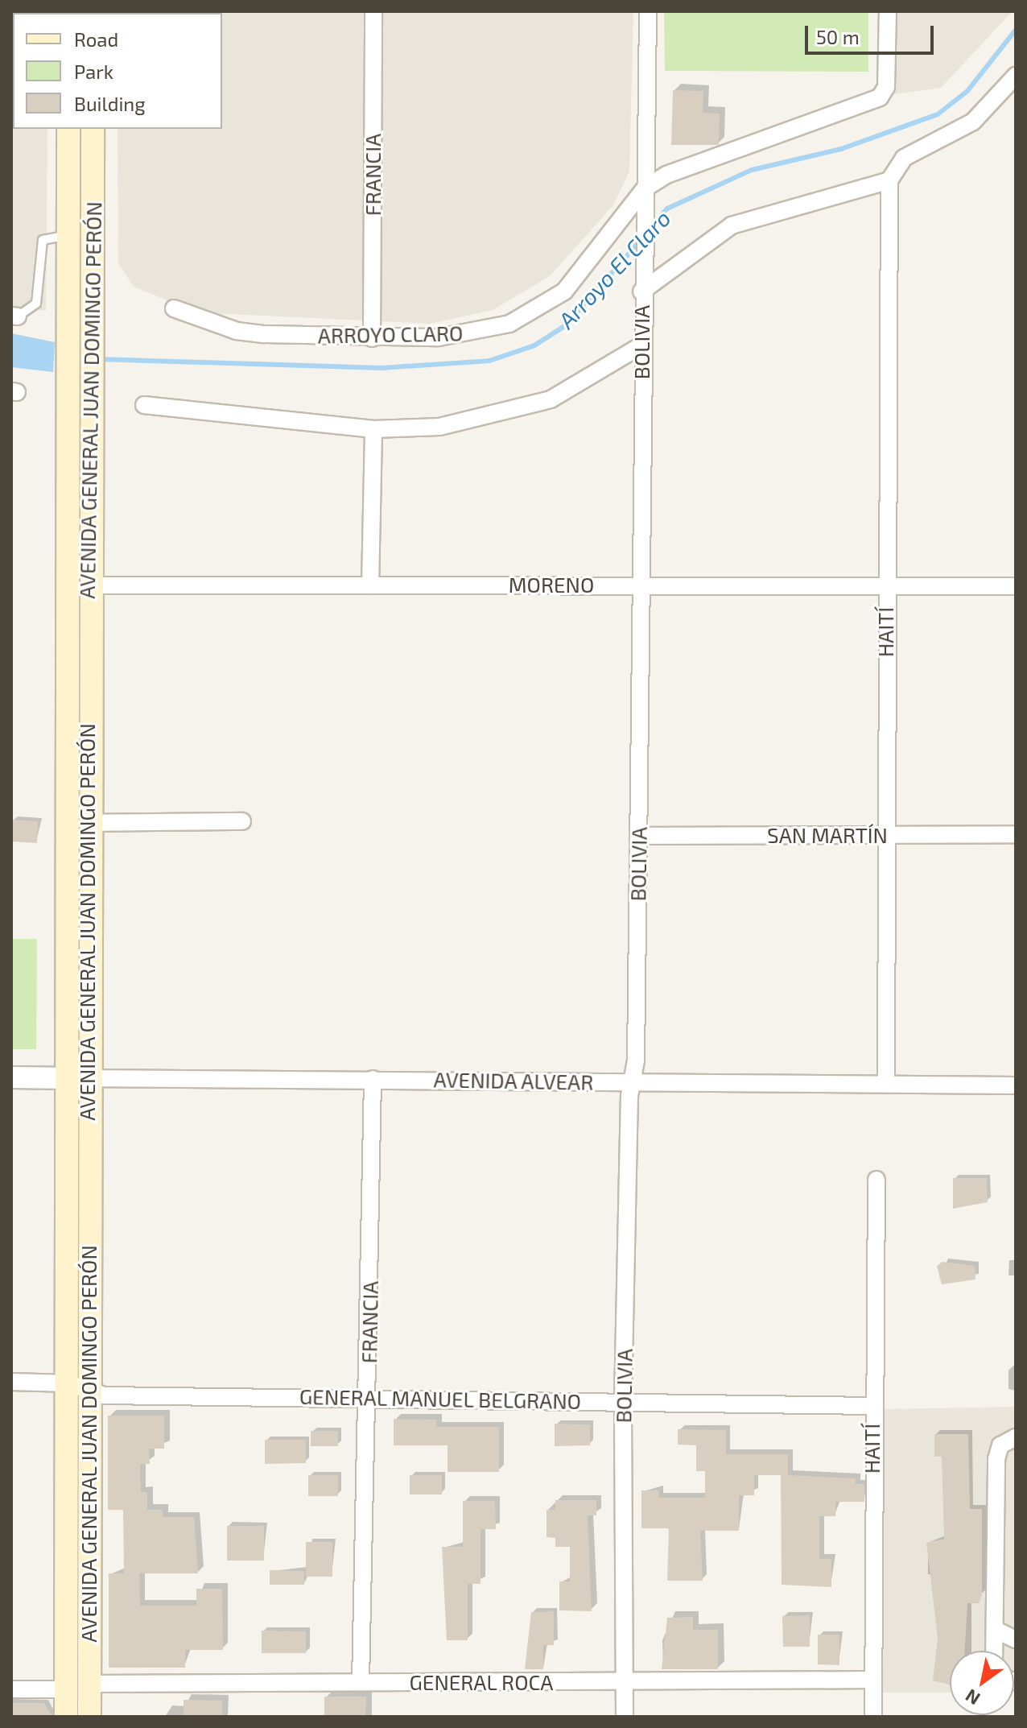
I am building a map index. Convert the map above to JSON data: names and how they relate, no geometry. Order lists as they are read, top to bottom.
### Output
{
  "streets": {
    "main road": ["AVENIDA GENERAL JUAN DOMINGO PERÓN"],
    "street": [
      "FRANCIA",
      "ARROYO CLARO",
      "BOLIVIA",
      "MORENO",
      "HAITÍ",
      "SAN MARTÍN",
      "AVENIDA ALVEAR",
      "GENERAL MANUEL BELGRANO",
      "GENERAL ROCA"
    ]
  },
  "crossings": [
    ["FRANCIA", "ARROYO CLARO"],
    ["FRANCIA", "AVENIDA ALVEAR"],
    ["FRANCIA", "GENERAL MANUEL BELGRANO"],
    ["FRANCIA", "GENERAL ROCA"],
    ["ARROYO CLARO", "BOLIVIA"],
    ["BOLIVIA", "MORENO"],
    ["BOLIVIA", "SAN MARTÍN"],
    ["BOLIVIA", "AVENIDA ALVEAR"],
    ["BOLIVIA", "GENERAL MANUEL BELGRANO"],
    ["BOLIVIA", "GENERAL ROCA"],
    ["AVENIDA GENERAL JUAN DOMINGO PERÓN", "MORENO"],
    ["AVENIDA GENERAL JUAN DOMINGO PERÓN", "AVENIDA ALVEAR"],
    ["AVENIDA GENERAL JUAN DOMINGO PERÓN", "GENERAL MANUEL BELGRANO"],
    ["AVENIDA GENERAL JUAN DOMINGO PERÓN", "GENERAL ROCA"],
    ["MORENO", "HAITÍ"],
    ["HAITÍ", "SAN MARTÍN"],
    ["HAITÍ", "AVENIDA ALVEAR"],
    ["HAITÍ", "GENERAL MANUEL BELGRANO"],
    ["HAITÍ", "GENERAL ROCA"]
  ],
  "water": ["Arroyo El Claro"],
  "legend": ["Road", "Park", "Building"],
  "scale_bar": "50 m",
  "north": "bottom left"
}
